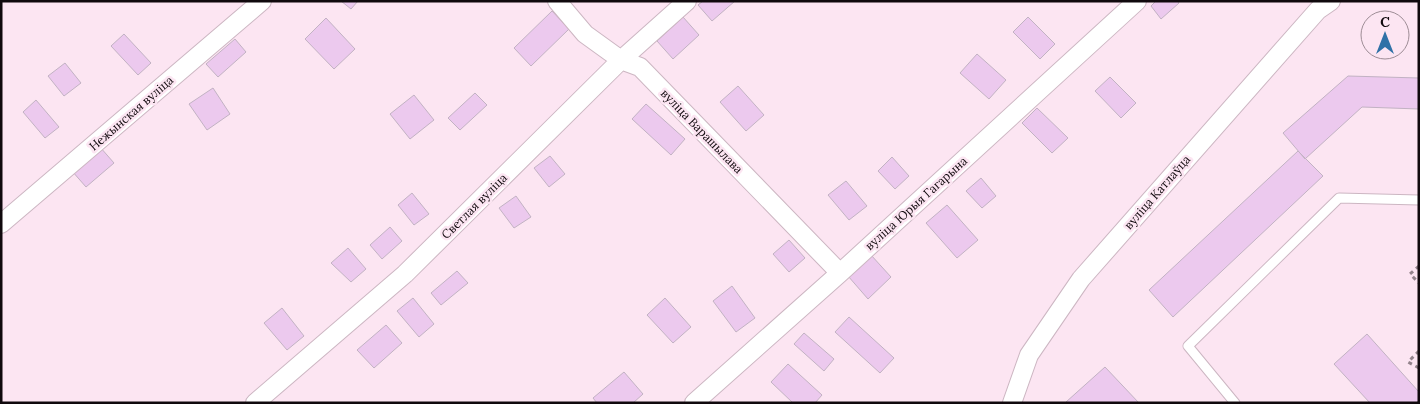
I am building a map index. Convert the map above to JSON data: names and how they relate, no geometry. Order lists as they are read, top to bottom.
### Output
{
  "streets": {
    "street": [
      "Нежынская вуліца",
      "вуліца Варашылава",
      "вуліца Катлаўца",
      "вуліца Юрыя Гагарына",
      "Светлая вуліца"
    ]
  },
  "crossings": [
    ["вуліца Варашылава", "вуліца Юрыя Гагарына"],
    ["вуліца Варашылава", "Светлая вуліца"]
  ],
  "north": "top"
}
